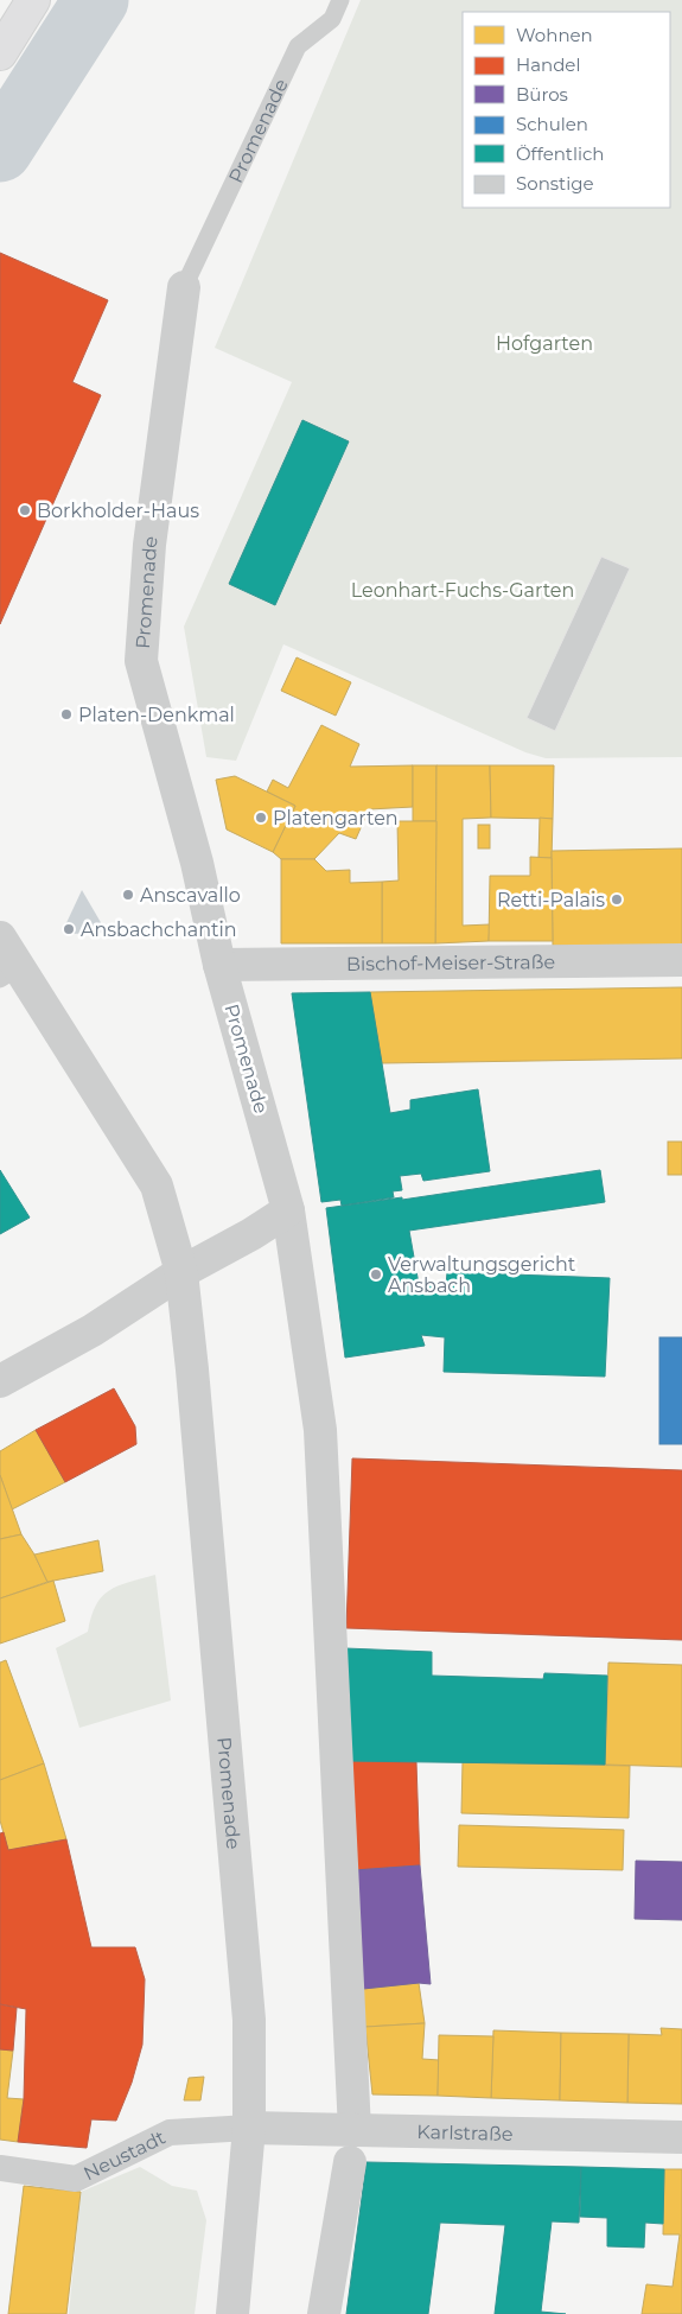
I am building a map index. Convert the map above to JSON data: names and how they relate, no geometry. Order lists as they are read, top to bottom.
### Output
{
  "streets": {
    "street": [
      "Promenade",
      "Bischof-Meiser-Straße",
      "Karlstraße",
      "Neustadt"
    ]
  },
  "crossings": [
    ["Promenade", "Bischof-Meiser-Straße"],
    ["Promenade", "Karlstraße"],
    ["Promenade", "Neustadt"],
    ["Karlstraße", "Neustadt"]
  ],
  "parks": ["Hofgarten", "Leonhart-Fuchs-Garten"],
  "places": [
    "Borkholder-Haus",
    "Platen-Denkmal",
    "Platengarten",
    "Anscavallo",
    "Retti-Palais",
    "Ansbachchantin",
    "Verwaltungsgericht Ansbach"
  ],
  "legend": [
    "Wohnen",
    "Handel",
    "Büros",
    "Schulen",
    "Öffentlich",
    "Sonstige"
  ]
}
